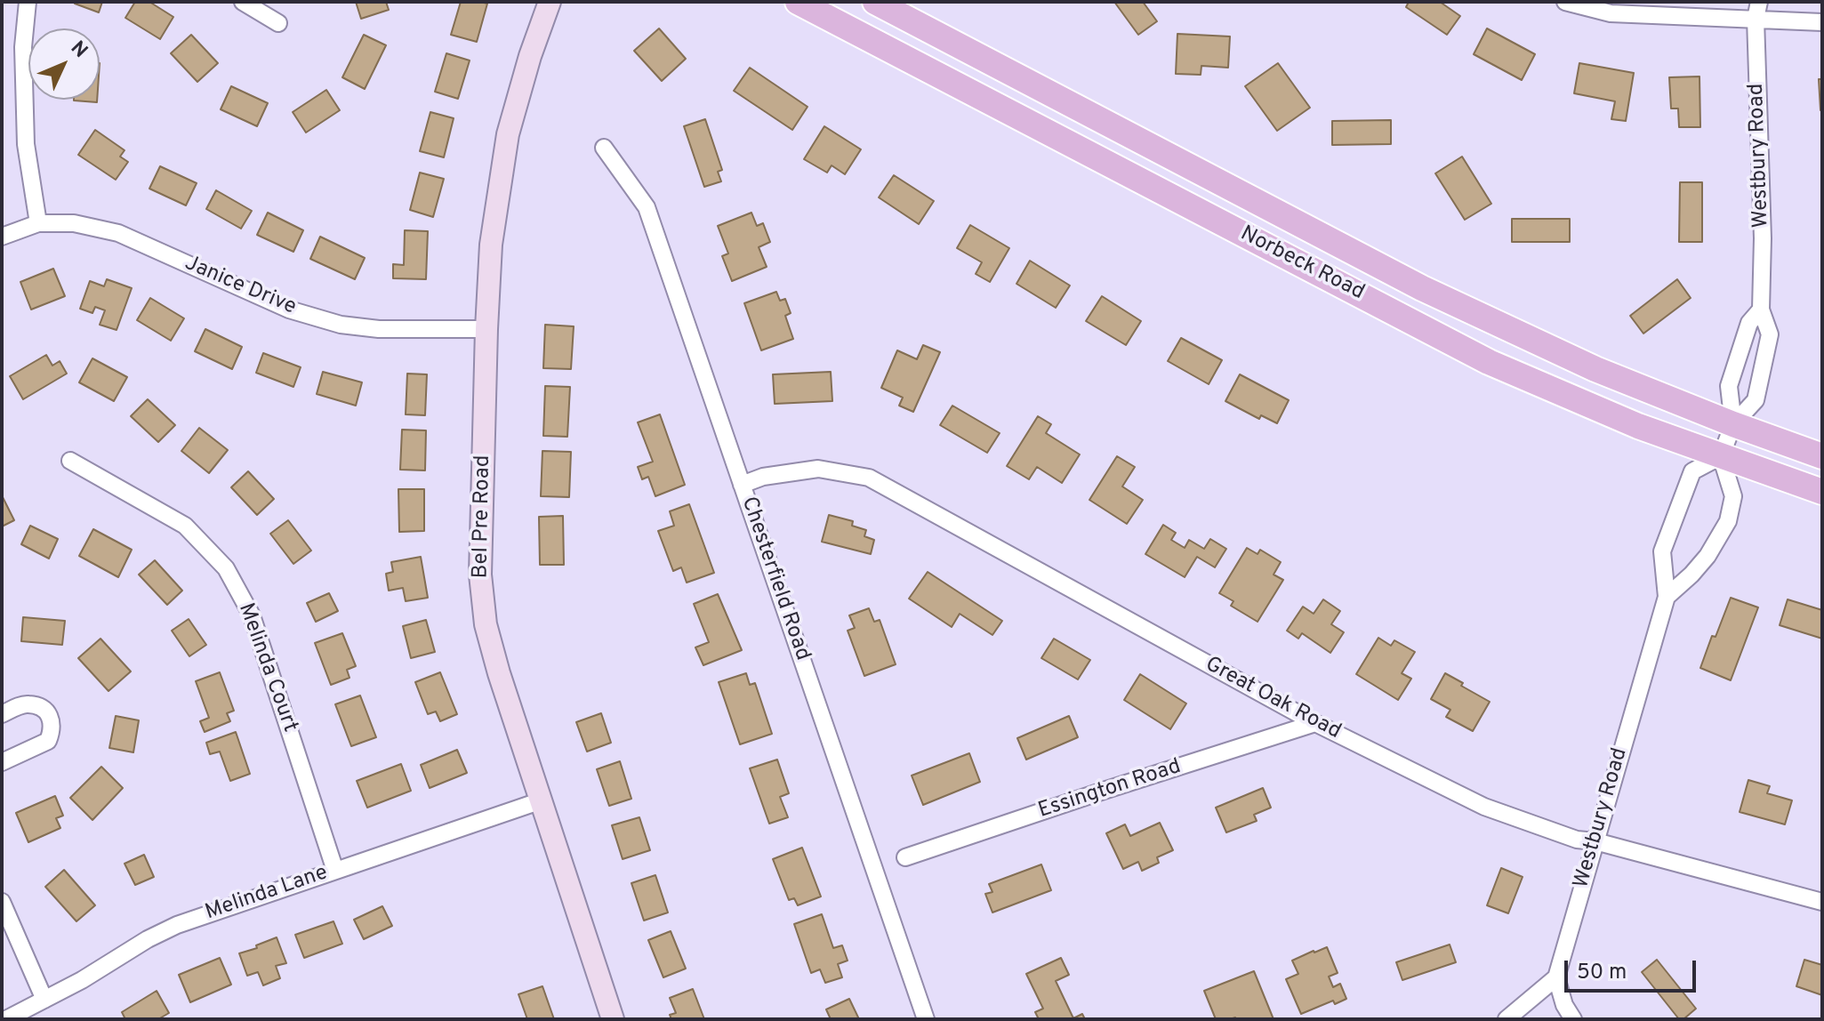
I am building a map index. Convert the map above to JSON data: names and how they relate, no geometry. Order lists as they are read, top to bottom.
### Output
{
  "streets": {
    "main road": ["Norbeck Road", "Bel Pre Road"],
    "street": [
      "Westbury Road",
      "Janice Drive",
      "Chesterfield Road",
      "Melinda Court",
      "Great Oak Road",
      "Essington Road",
      "Melinda Lane"
    ]
  },
  "crossings": [
    ["Westbury Road", "Norbeck Road"],
    ["Westbury Road", "Great Oak Road"],
    ["Janice Drive", "Bel Pre Road"],
    ["Bel Pre Road", "Melinda Lane"],
    ["Chesterfield Road", "Great Oak Road"],
    ["Melinda Court", "Melinda Lane"],
    ["Great Oak Road", "Essington Road"]
  ],
  "scale_bar": "50 m",
  "north": "top right"
}
